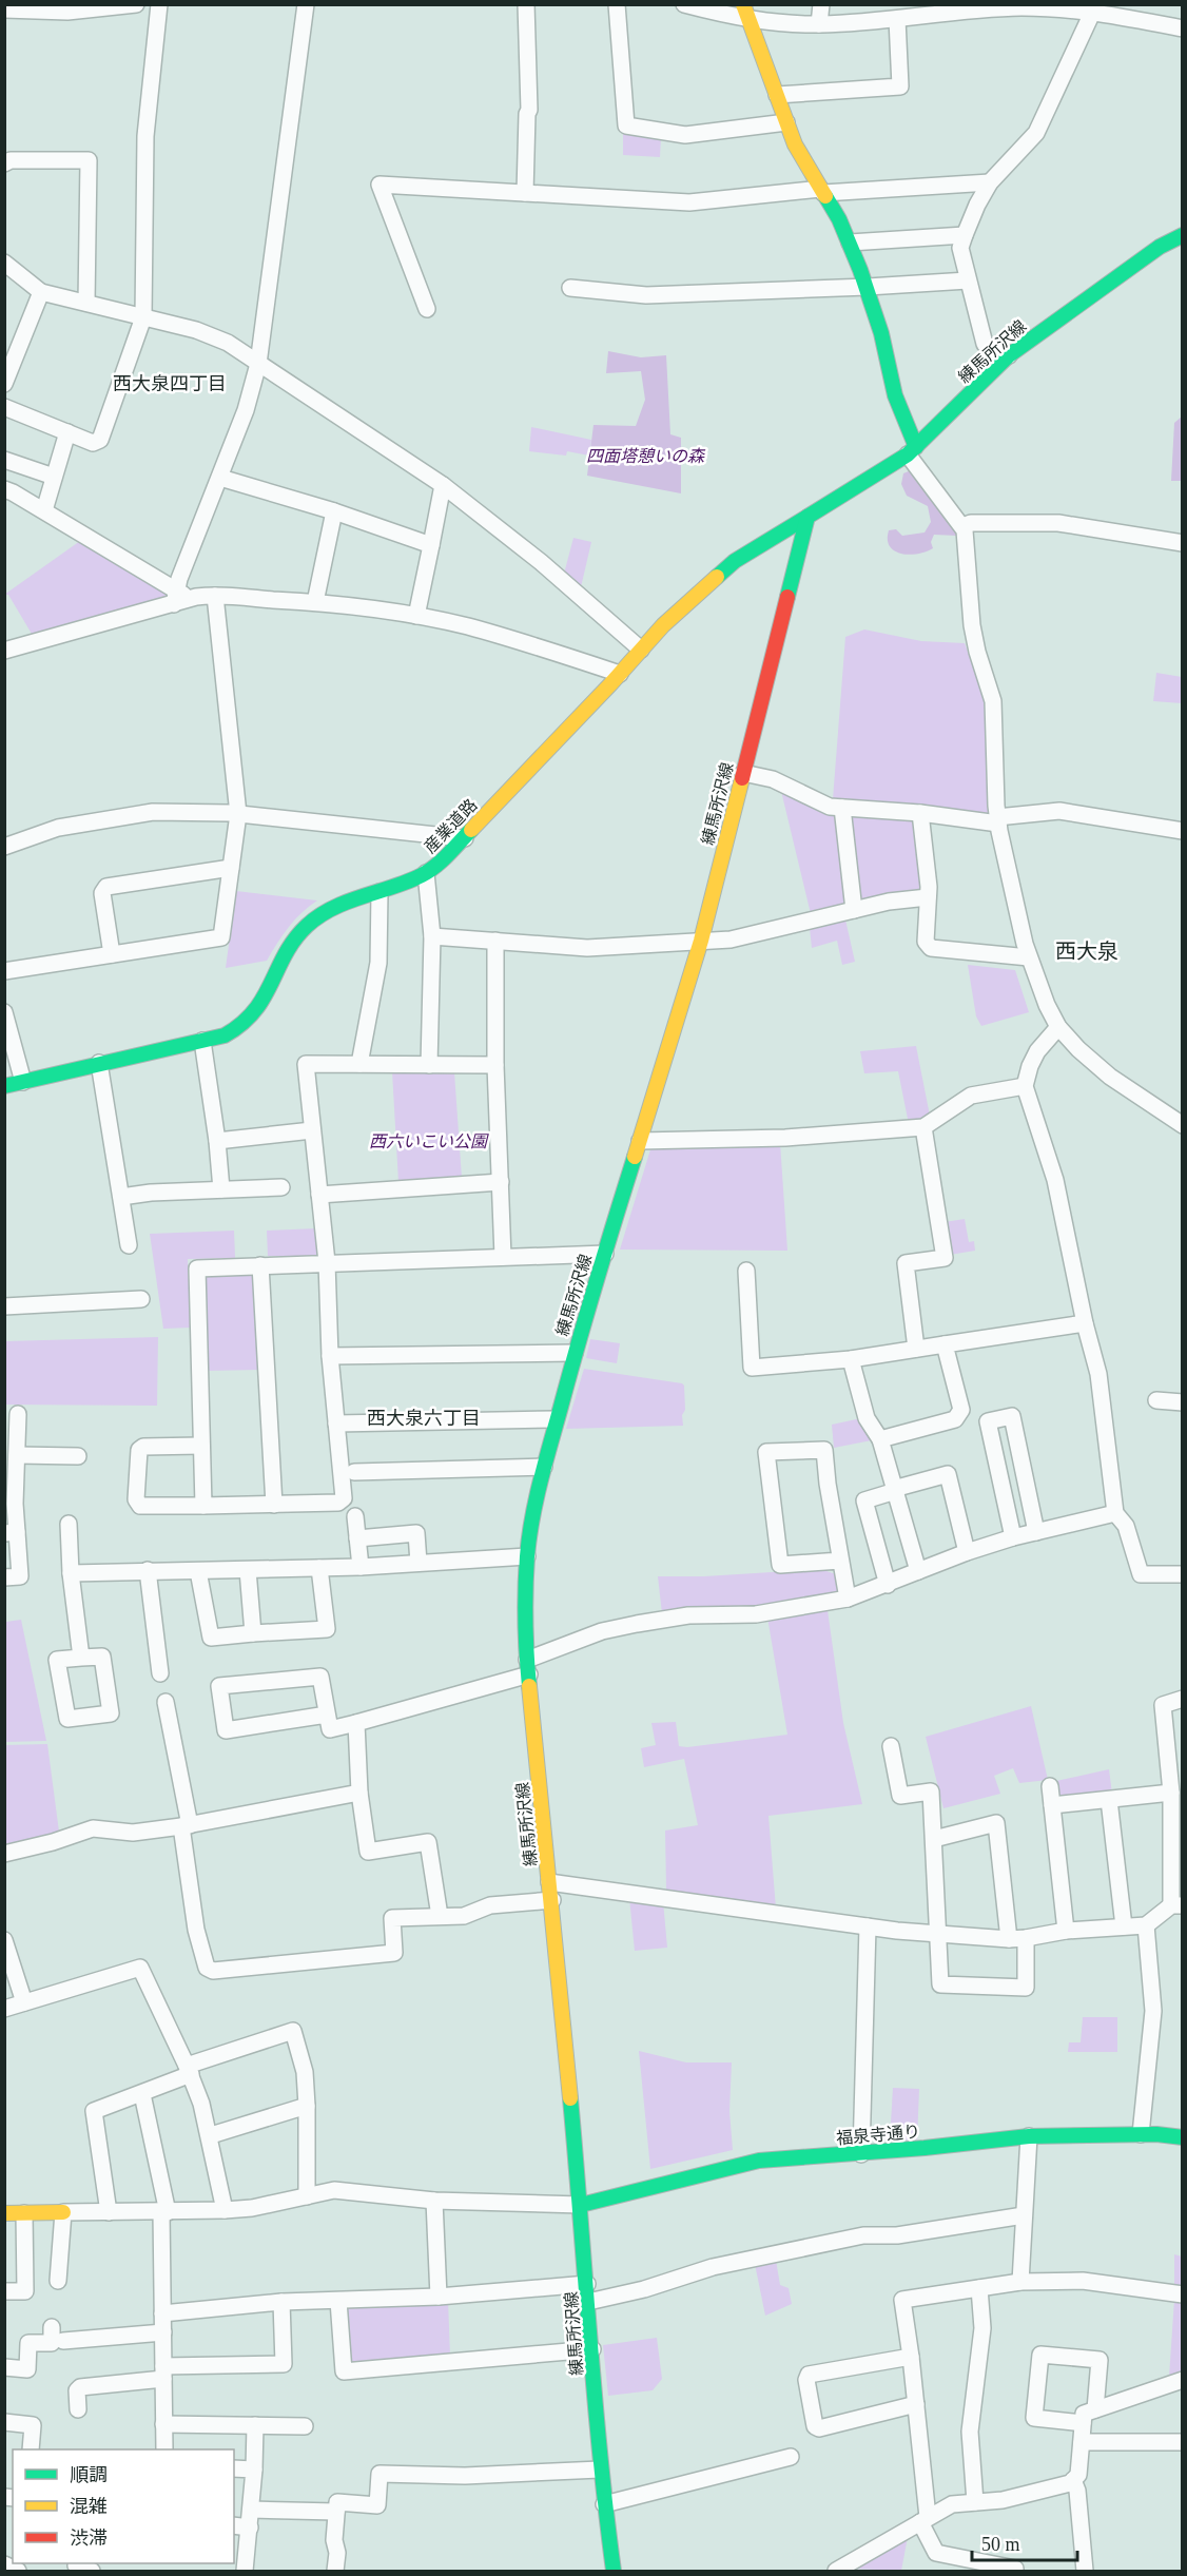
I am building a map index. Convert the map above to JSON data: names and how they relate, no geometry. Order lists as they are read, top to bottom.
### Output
{
  "streets": {
    "main road": ["練馬所沢線", "産業道路", "福泉寺通り"]
  },
  "crossings": [
    ["練馬所沢線", "産業道路"],
    ["練馬所沢線", "福泉寺通り"]
  ],
  "districts": ["西大泉四丁目", "西大泉", "西大泉六丁目"],
  "parks": ["四面塔憩いの森", "西六いこい公園"],
  "legend": ["順調", "混雑", "渋滞"],
  "scale_bar": "50 m"
}
